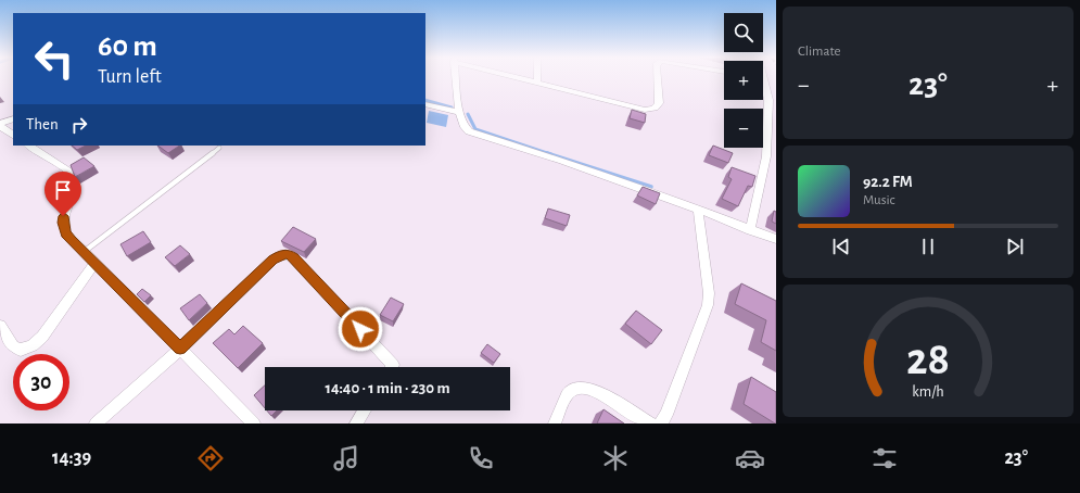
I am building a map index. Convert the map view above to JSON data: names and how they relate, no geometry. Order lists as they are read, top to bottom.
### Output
{
  "page": {
    "tile": "Climate",
    "map_buttons": ["+", "−"],
    "turn": ["60 m", "Turn left"],
    "heat": ["−", "23°", "+"],
    "then": "Then",
    "song": ["92.2 FM", "Music"],
    "limit": "30",
    "trip": "14:40 · 1 min · 230 m",
    "tabs": ["14:39", "23°"],
    "gauge": ["28", "km/h"]
  }
}
